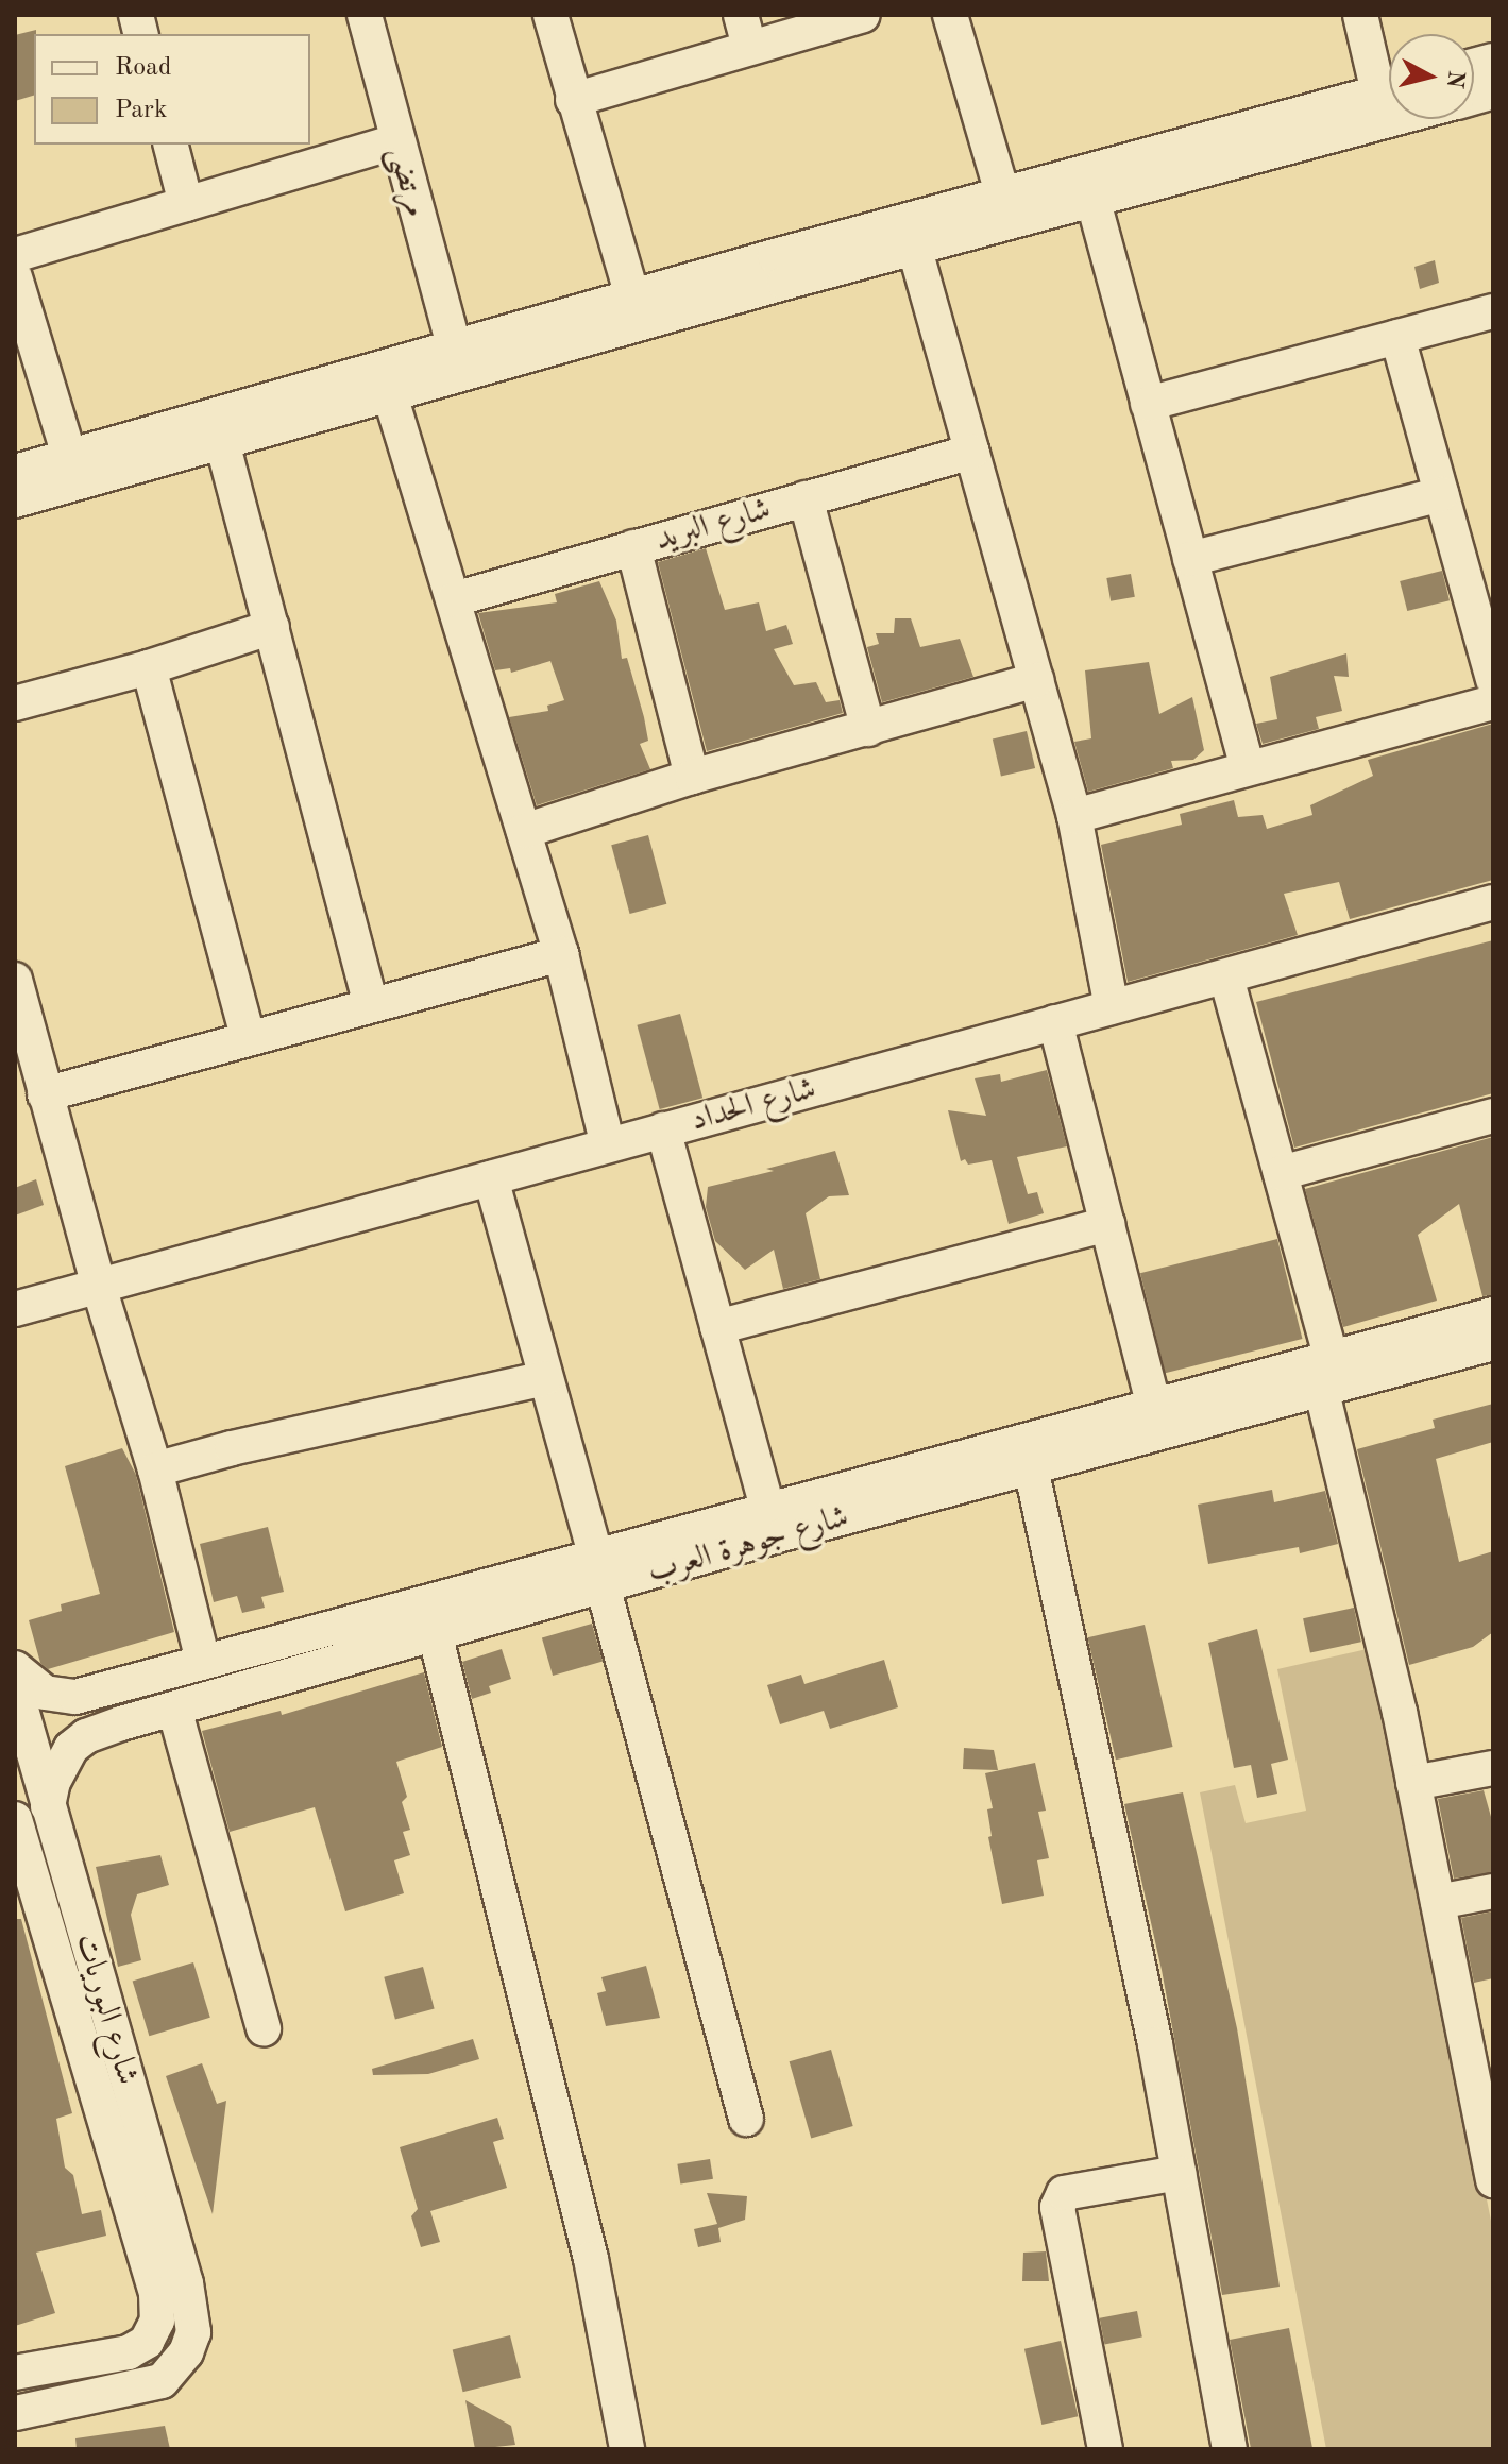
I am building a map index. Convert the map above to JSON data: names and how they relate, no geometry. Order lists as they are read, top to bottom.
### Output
{
  "streets": {
    "street": [
      "مرتضى",
      "شارع البريد",
      "شارع الحداد",
      "شارع جوهرة العرب",
      "شارع البوريات"
    ]
  },
  "crossings": [
    ["شارع جوهرة العرب", "شارع البوريات"]
  ],
  "legend": ["Road", "Park"],
  "north": "right"
}
